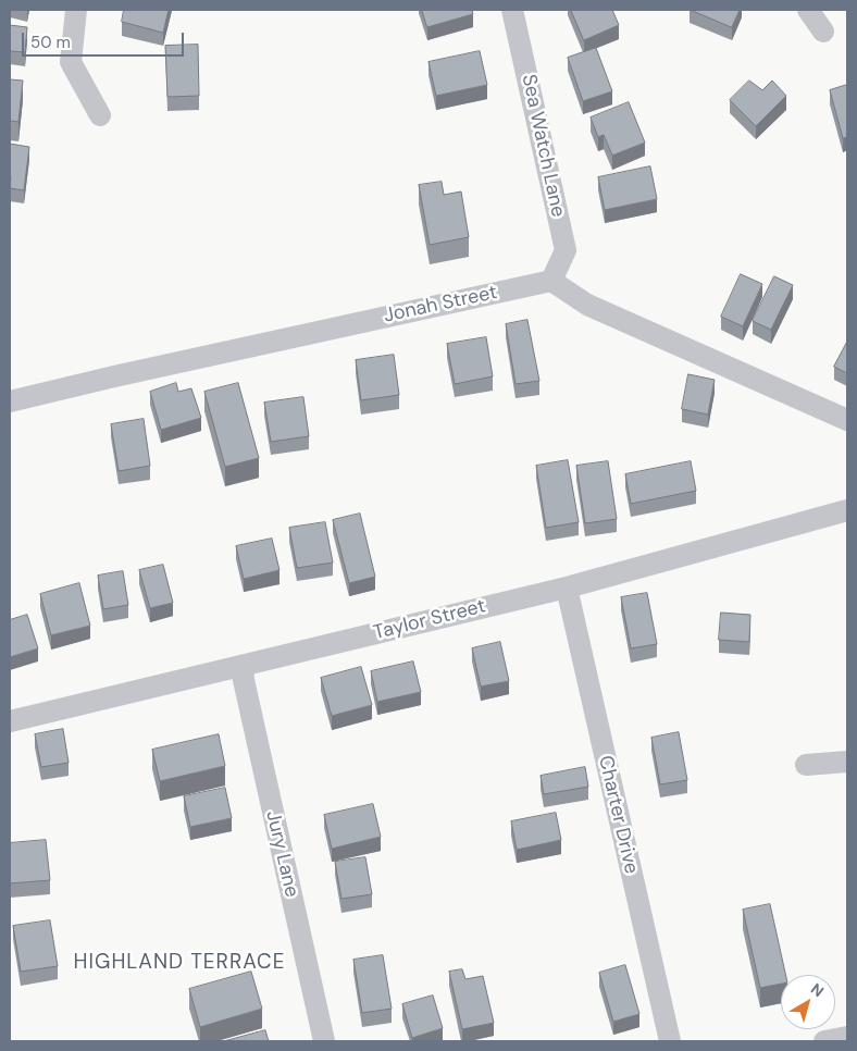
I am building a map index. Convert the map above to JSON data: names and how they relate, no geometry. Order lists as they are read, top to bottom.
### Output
{
  "streets": {
    "street": [
      "Sea Watch Lane",
      "Jonah Street",
      "Taylor Street",
      "Charter Drive",
      "Jury Lane"
    ]
  },
  "crossings": [
    ["Sea Watch Lane", "Jonah Street"],
    ["Taylor Street", "Charter Drive"],
    ["Taylor Street", "Jury Lane"]
  ],
  "districts": ["HIGHLAND TERRACE"],
  "scale_bar": "50 m",
  "north": "top right"
}
